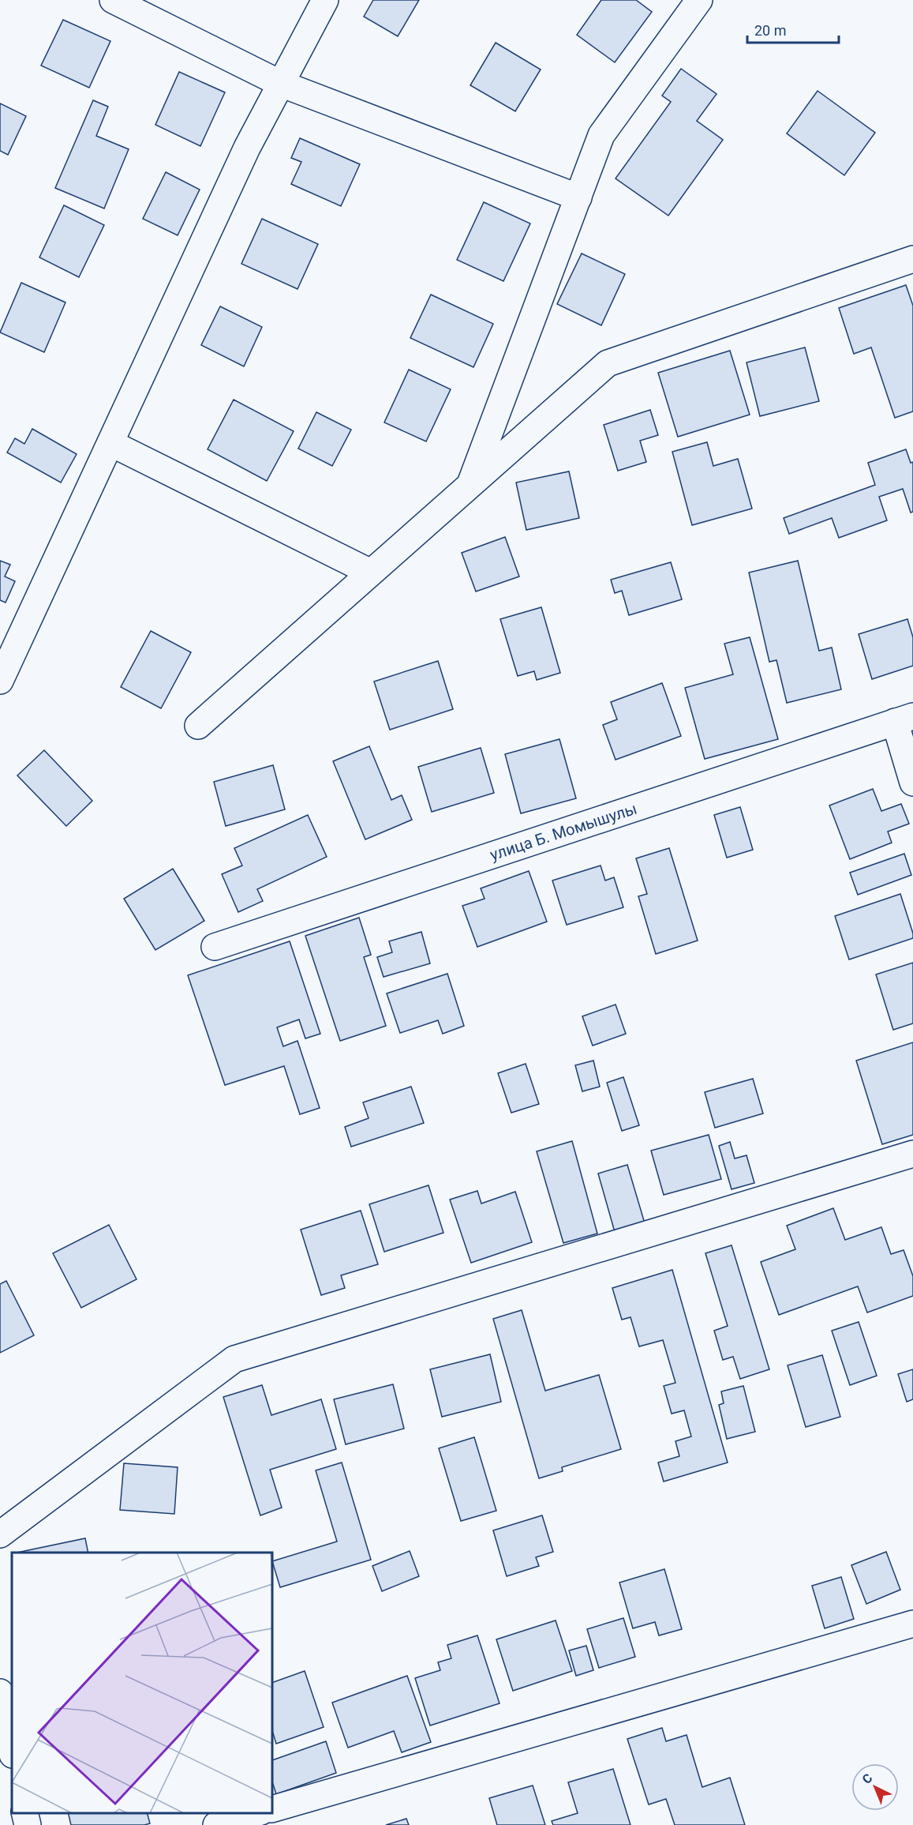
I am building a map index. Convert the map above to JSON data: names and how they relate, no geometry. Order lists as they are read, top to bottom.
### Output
{
  "streets": {
    "street": ["улица Б. Момышулы"]
  },
  "scale_bar": "20 m",
  "north": "top left"
}
